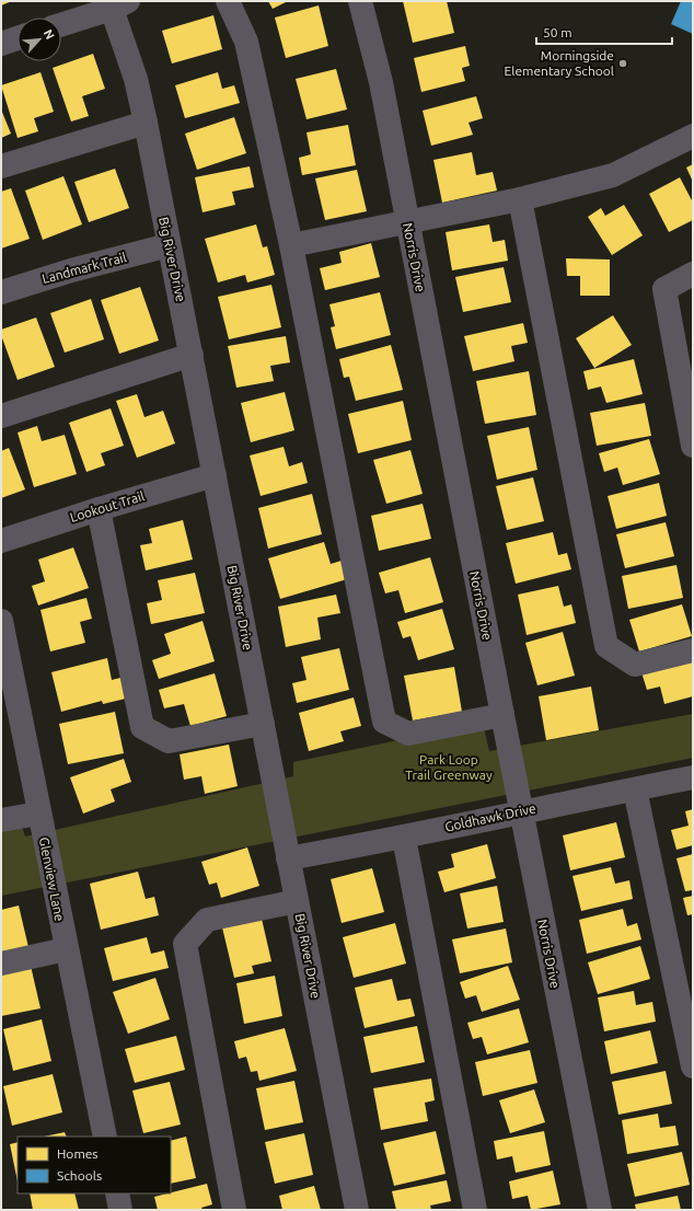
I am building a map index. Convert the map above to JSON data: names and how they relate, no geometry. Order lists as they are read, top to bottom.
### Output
{
  "streets": {
    "street": [
      "Norris Drive",
      "Big River Drive",
      "Landmark Trail",
      "Lookout Trail",
      "Goldhawk Drive",
      "Glenview Lane"
    ]
  },
  "crossings": [
    ["Norris Drive", "Goldhawk Drive"],
    ["Big River Drive", "Landmark Trail"],
    ["Big River Drive", "Lookout Trail"],
    ["Big River Drive", "Goldhawk Drive"]
  ],
  "parks": ["Park Loop Trail Greenway"],
  "places": ["Morningside Elementary School"],
  "legend": ["Homes", "Schools"],
  "scale_bar": "50 m",
  "north": "top right"
}
